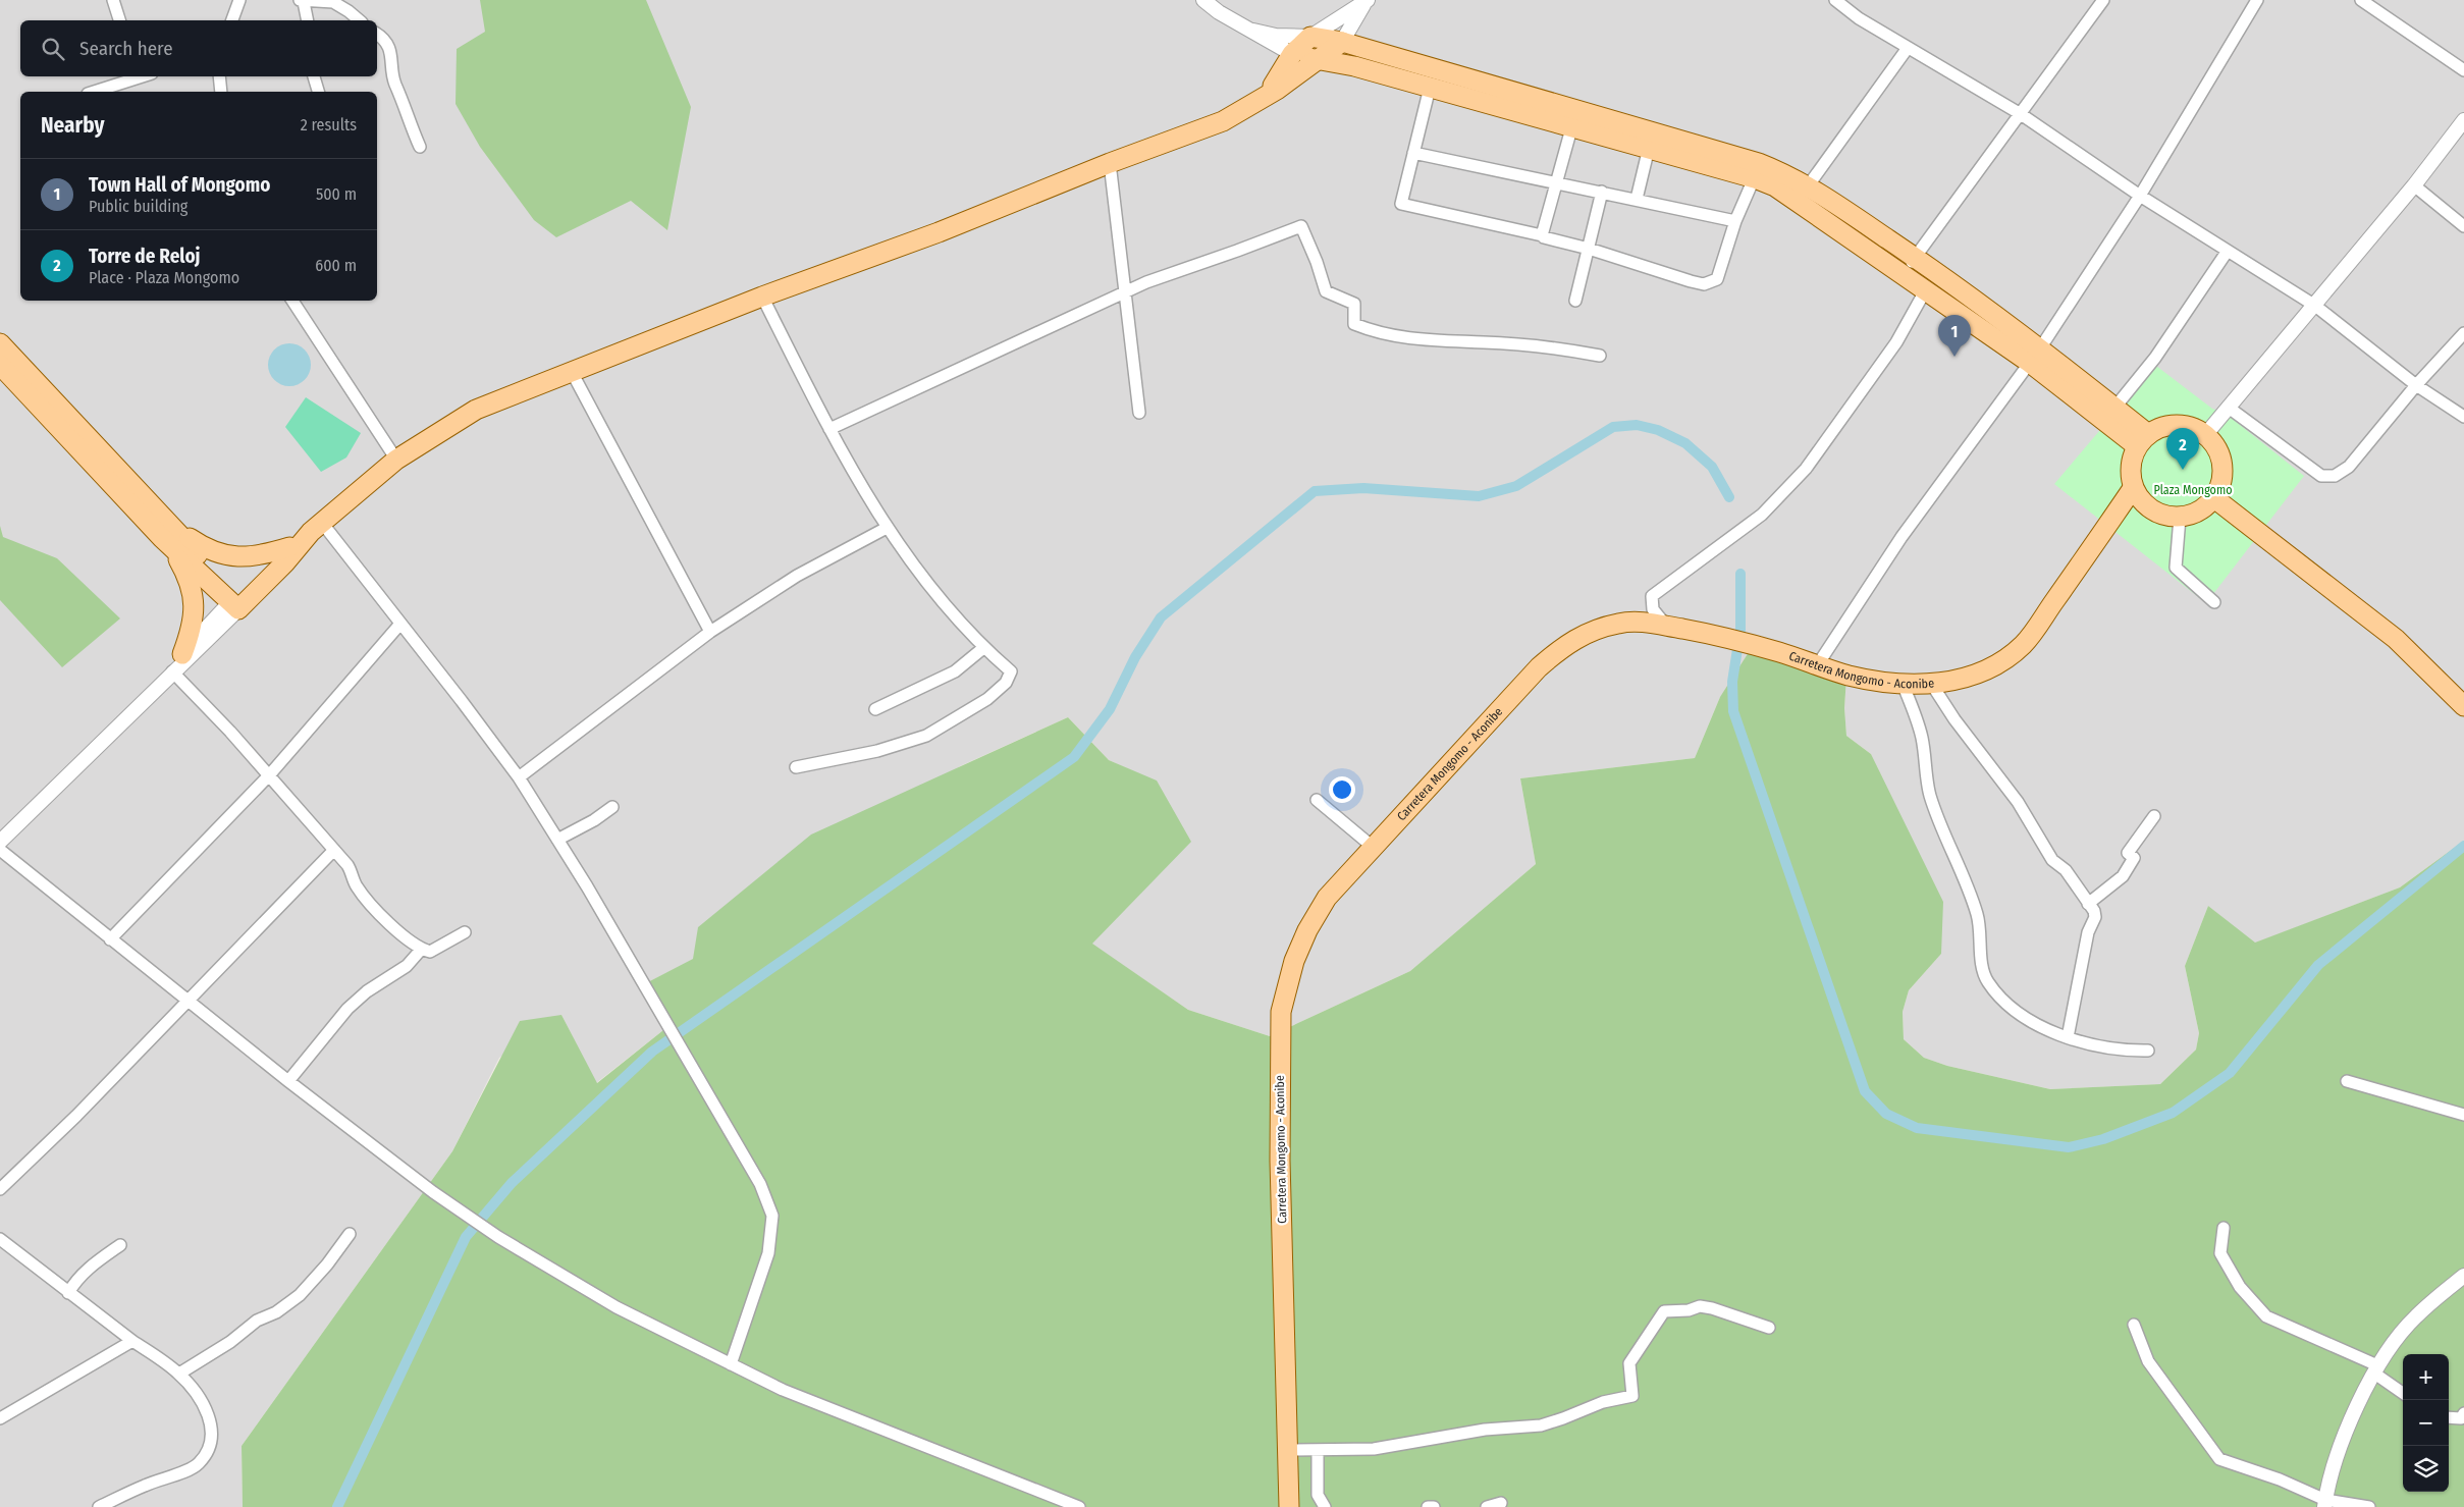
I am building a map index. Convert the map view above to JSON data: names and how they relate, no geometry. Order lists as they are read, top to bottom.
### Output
{
  "streets": {
    "main road": ["Carretera Mongomo - Aconibe"]
  },
  "parks": ["Plaza Mongomo"],
  "page": {
    "search": "Search here",
    "heading": ["Nearby", "2 results"],
    "list": [
      {
        "mark": "1",
        "name": "Town Hall of Mongomo",
        "note": "Public building",
        "value": "500 m"
      },
      {
        "mark": "2",
        "name": "Torre de Reloj",
        "note": "Place · Plaza Mongomo",
        "value": "600 m"
      }
    ],
    "pins": ["1", "2"],
    "map_buttons": ["+", "−"]
  }
}
